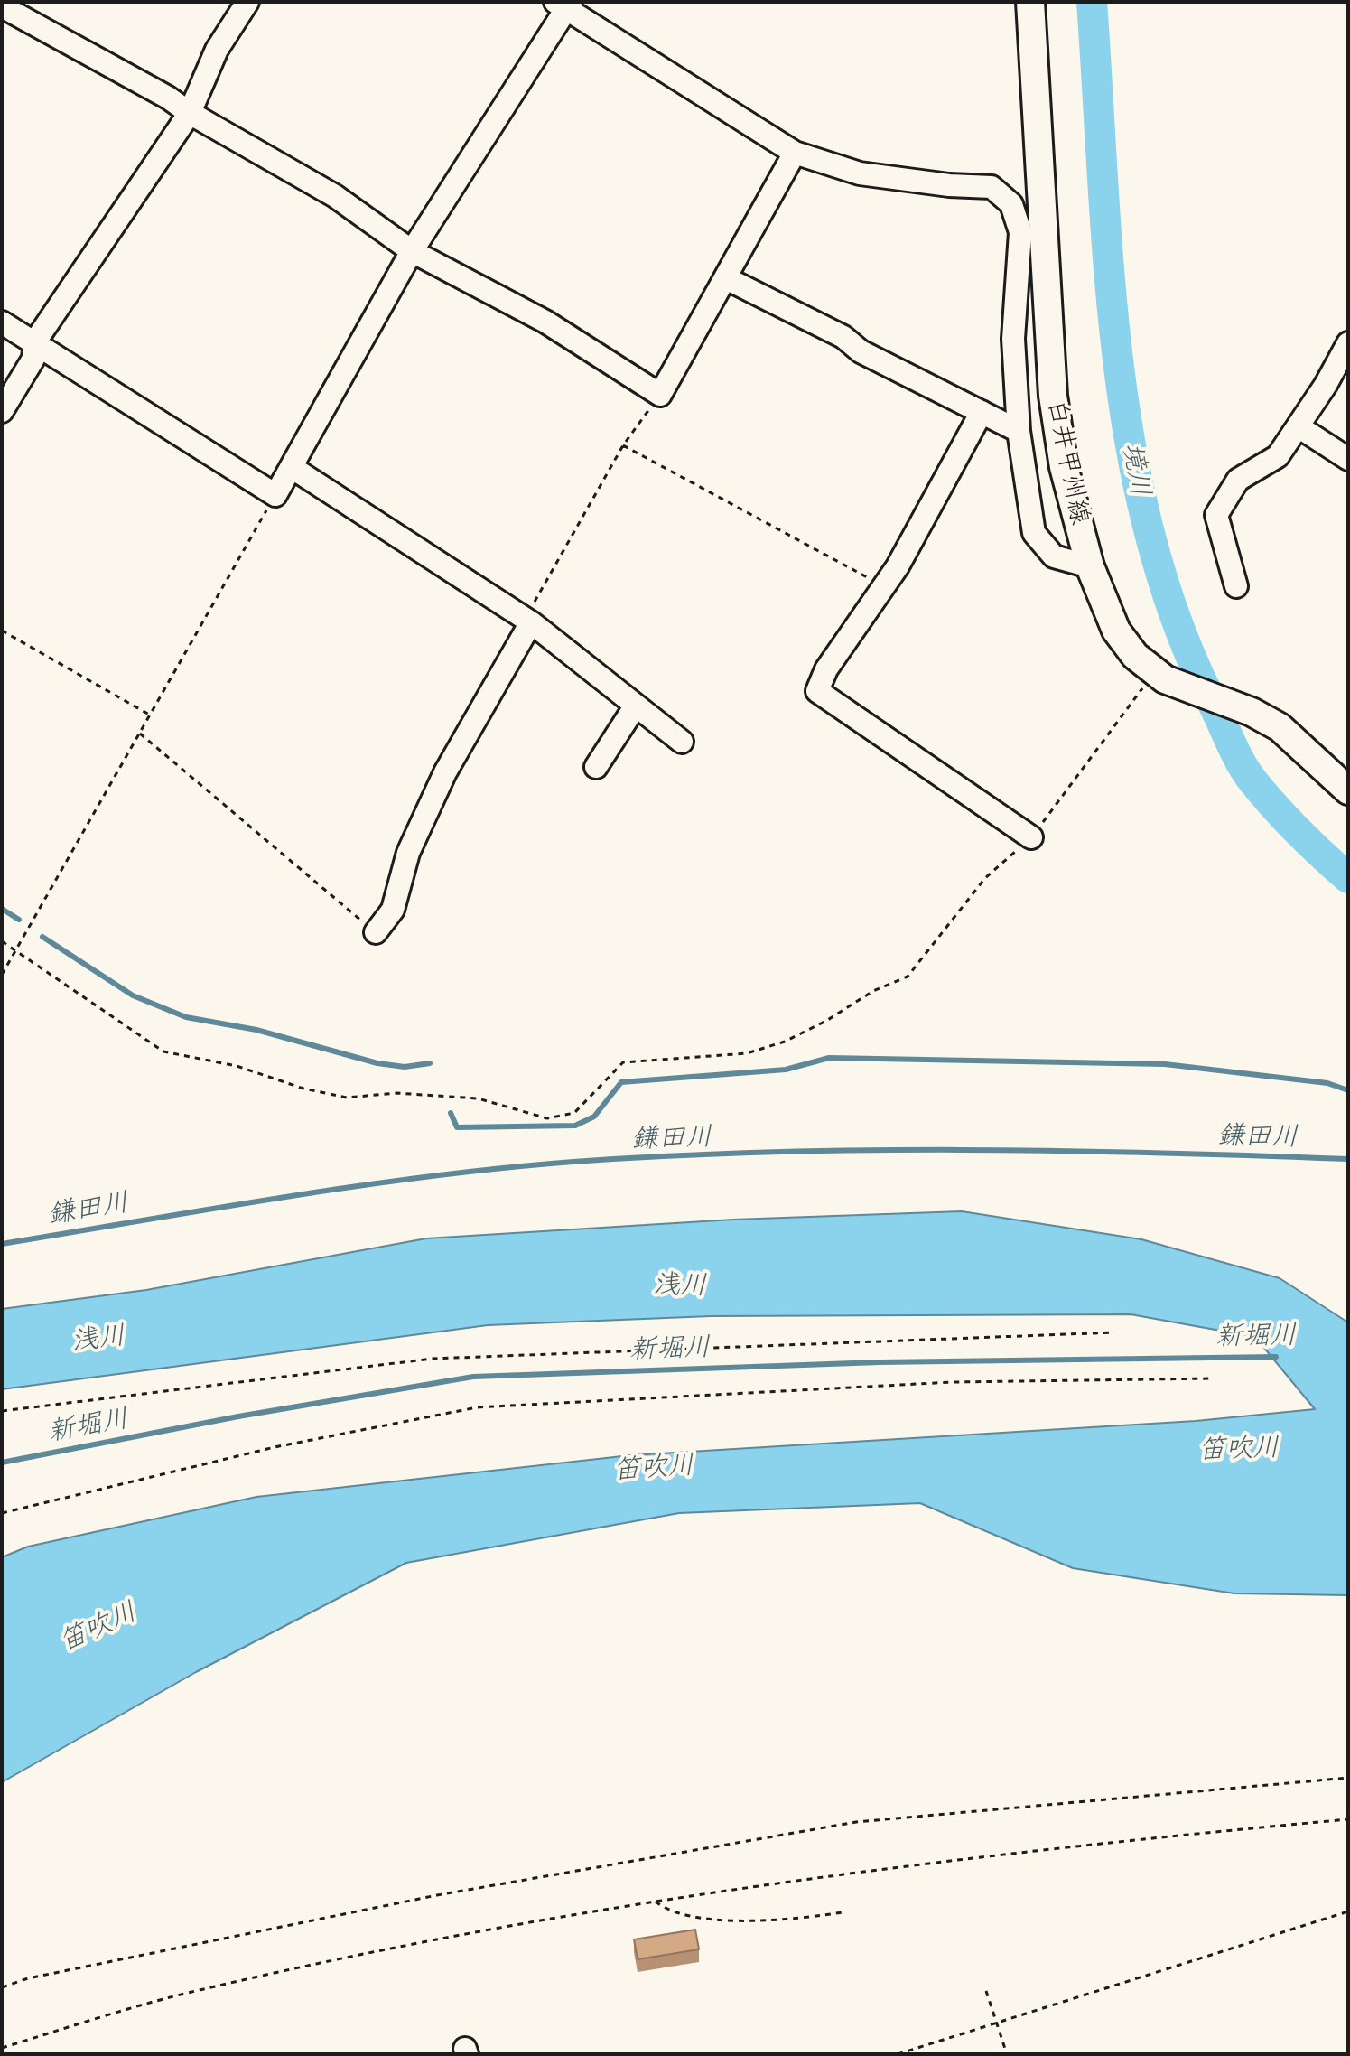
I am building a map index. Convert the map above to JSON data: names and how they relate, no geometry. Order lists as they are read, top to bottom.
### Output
{
  "streets": {
    "main road": ["白井甲州線"]
  },
  "water": [
    "境川",
    "鎌田川",
    "浅川",
    "新堀川",
    "笛吹川"
  ]
}
